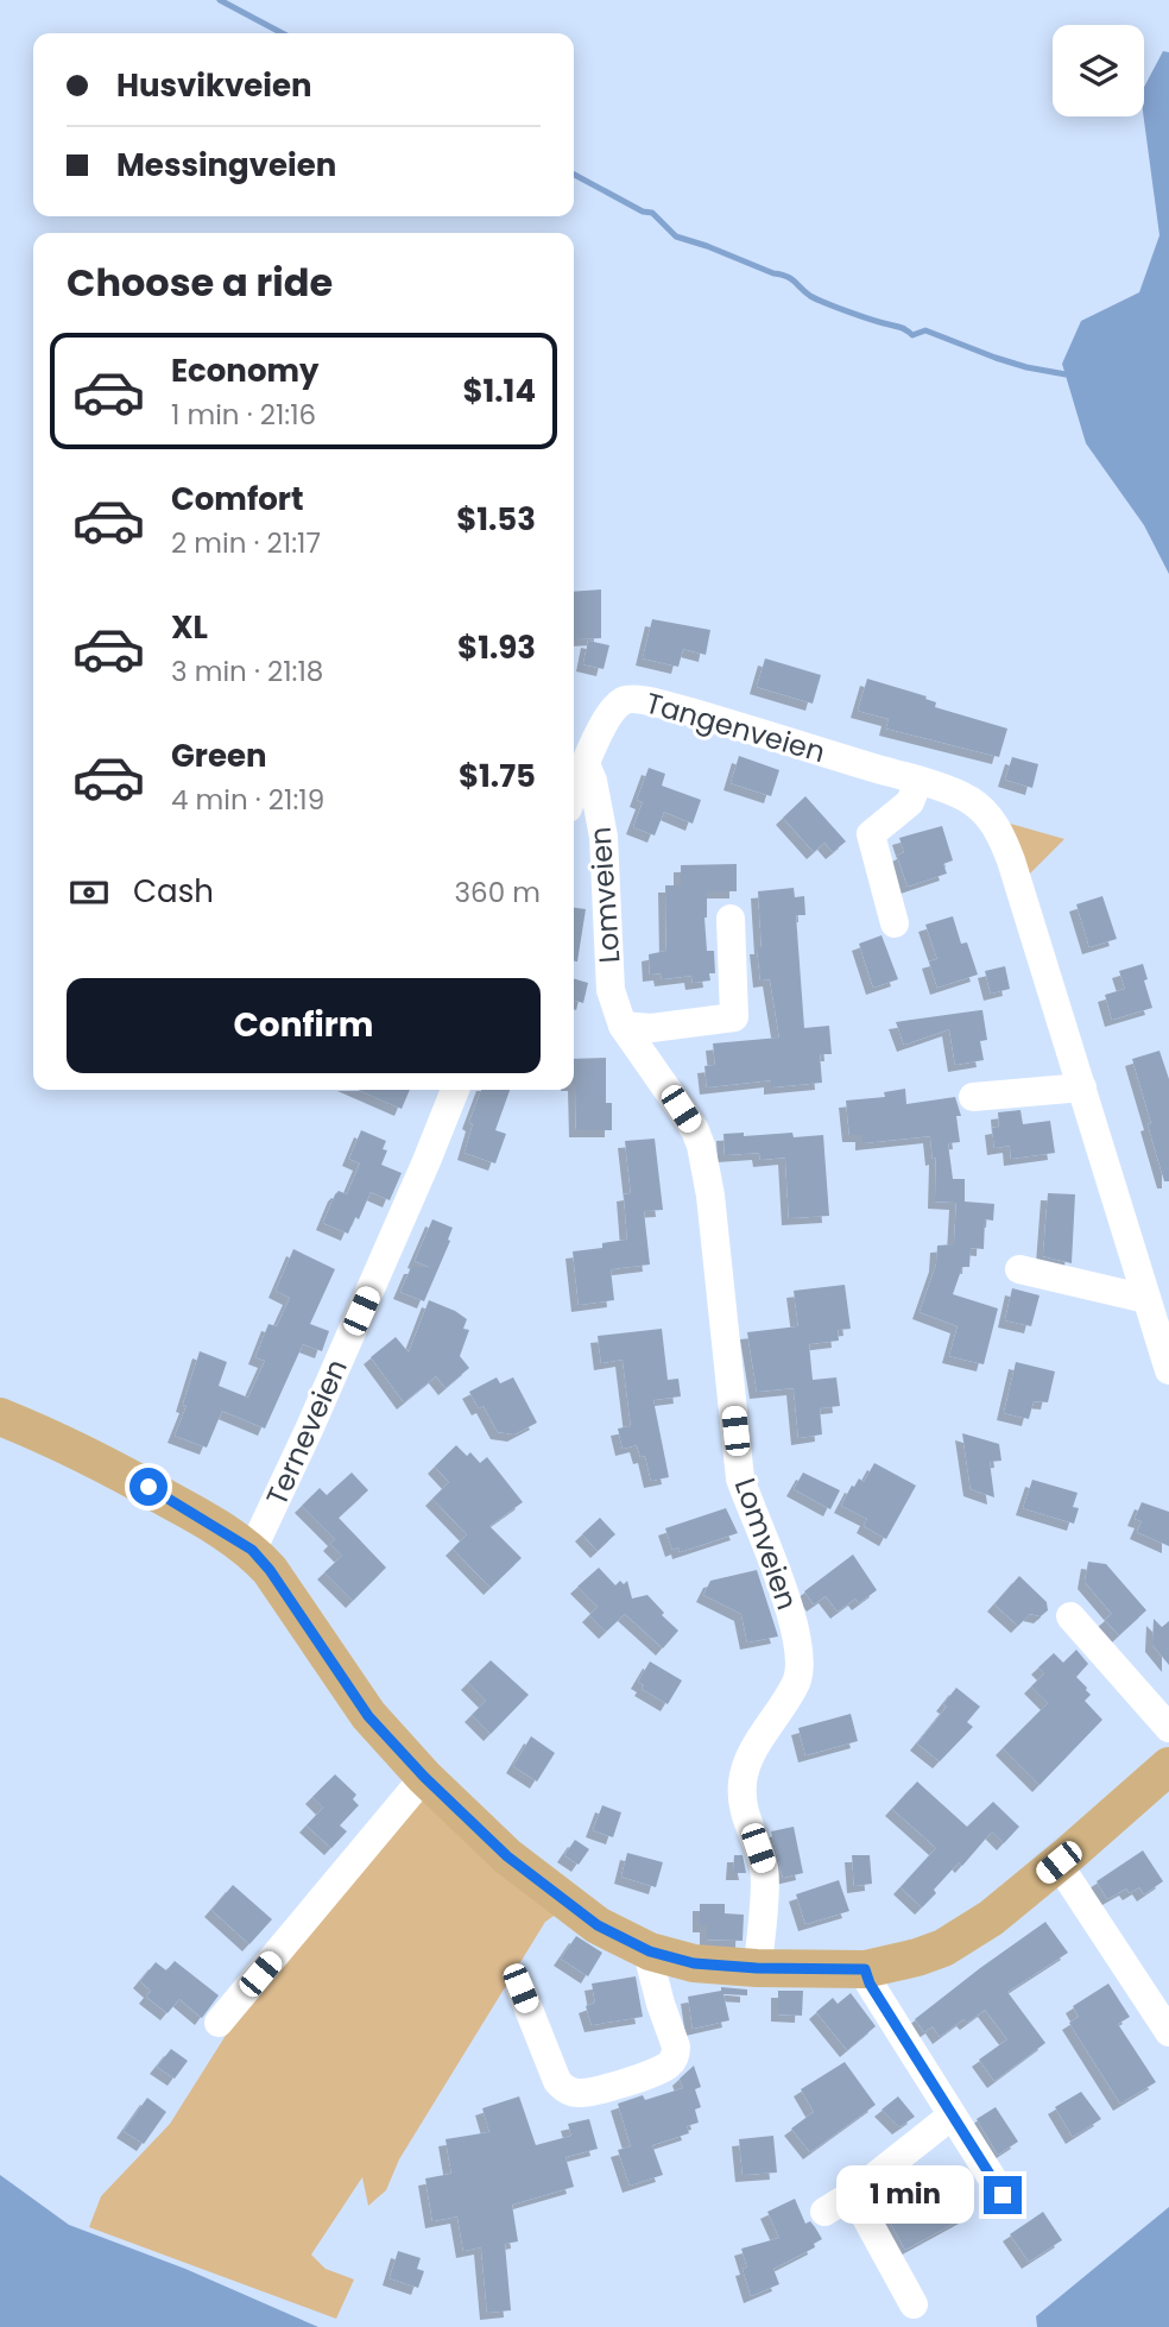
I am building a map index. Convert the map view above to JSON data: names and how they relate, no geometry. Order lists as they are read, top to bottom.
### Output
{
  "streets": {
    "street": ["Tangenveien", "Lomveien", "Terneveien"]
  },
  "crossings": [
    ["Tangenveien", "Lomveien"]
  ],
  "page": {
    "banner": ["Husvikveien", "Messingveien"],
    "heading": "Choose a ride",
    "list": [
      {
        "name": "Economy",
        "note": "1 min · 21:16",
        "value": "$1.14"
      },
      {
        "name": "Comfort",
        "note": "2 min · 21:17",
        "value": "$1.53"
      },
      {
        "name": "XL",
        "note": "3 min · 21:18",
        "value": "$1.93"
      },
      {
        "name": "Green",
        "note": "4 min · 21:19",
        "value": "$1.75"
      }
    ],
    "pay": ["Cash", "360 m"],
    "buttons": "Confirm",
    "bubble": "1 min"
  }
}
